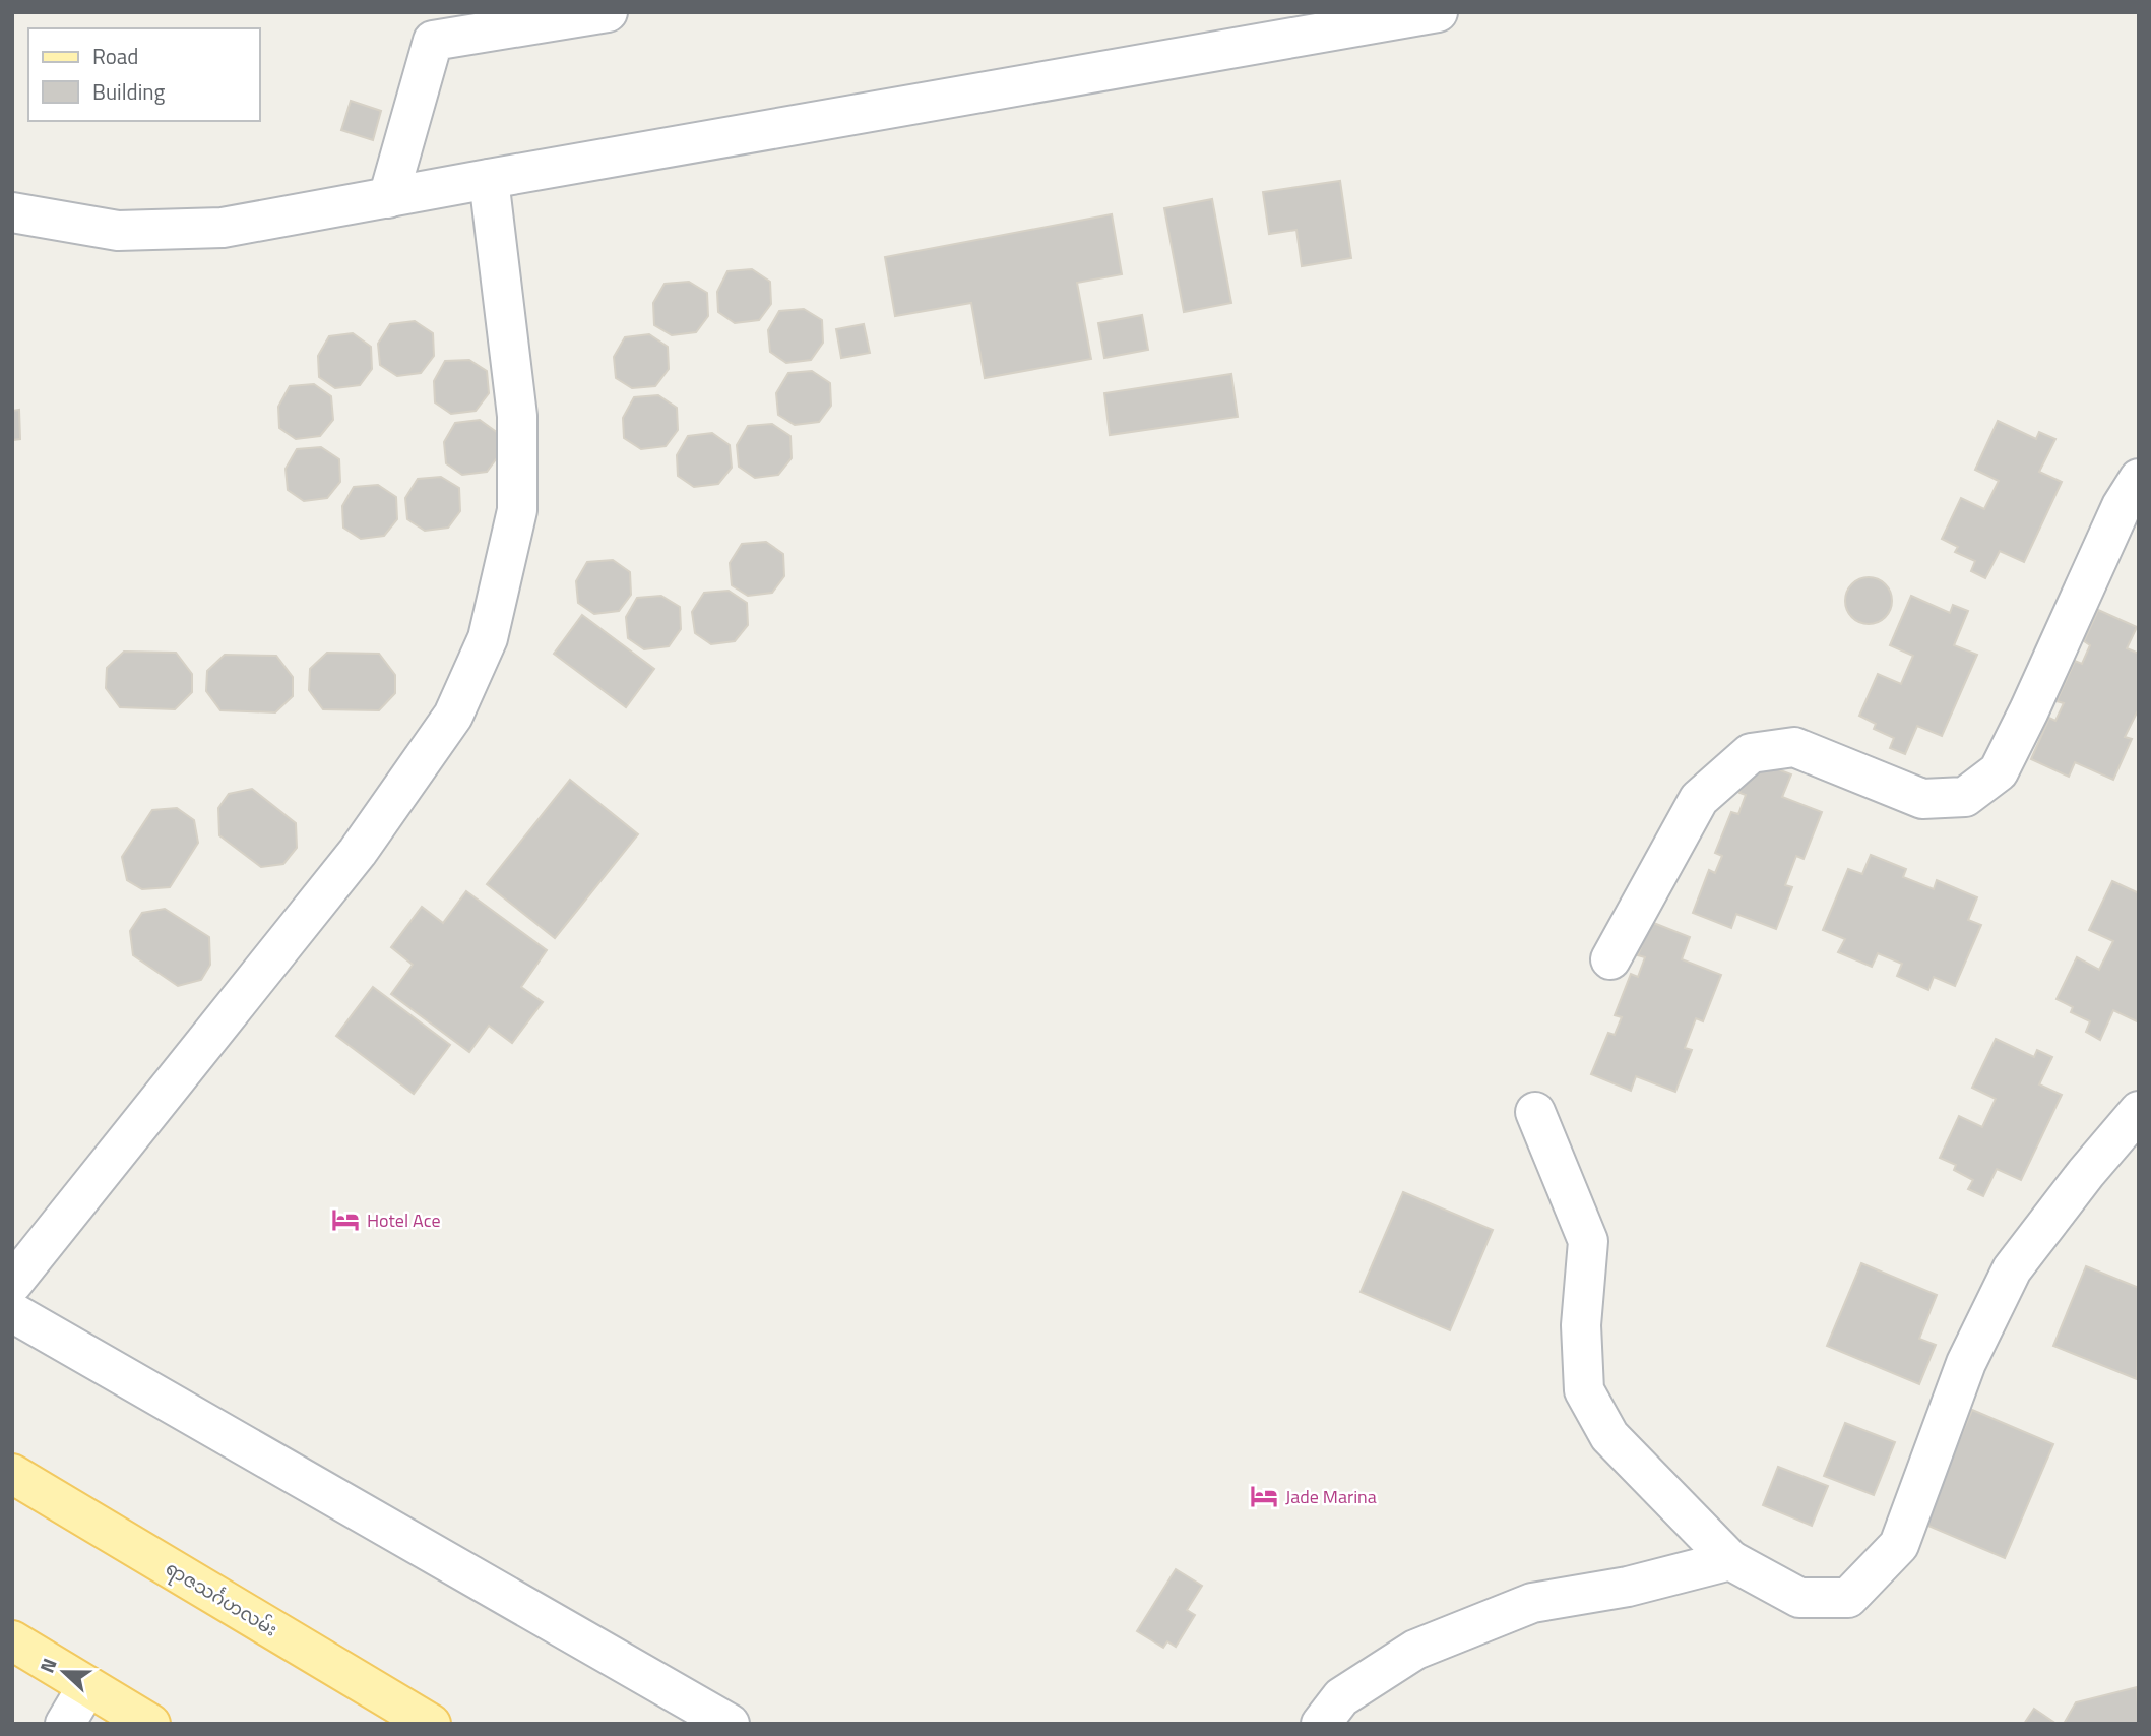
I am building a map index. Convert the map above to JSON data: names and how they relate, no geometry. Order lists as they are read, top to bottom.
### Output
{
  "streets": {
    "main road": ["ရာဇသင်္ဂဟလမ်း"]
  },
  "places": {
    "hotel": ["Hotel Ace", "Jade Marina"]
  },
  "legend": ["Road", "Building"],
  "north": "left"
}
